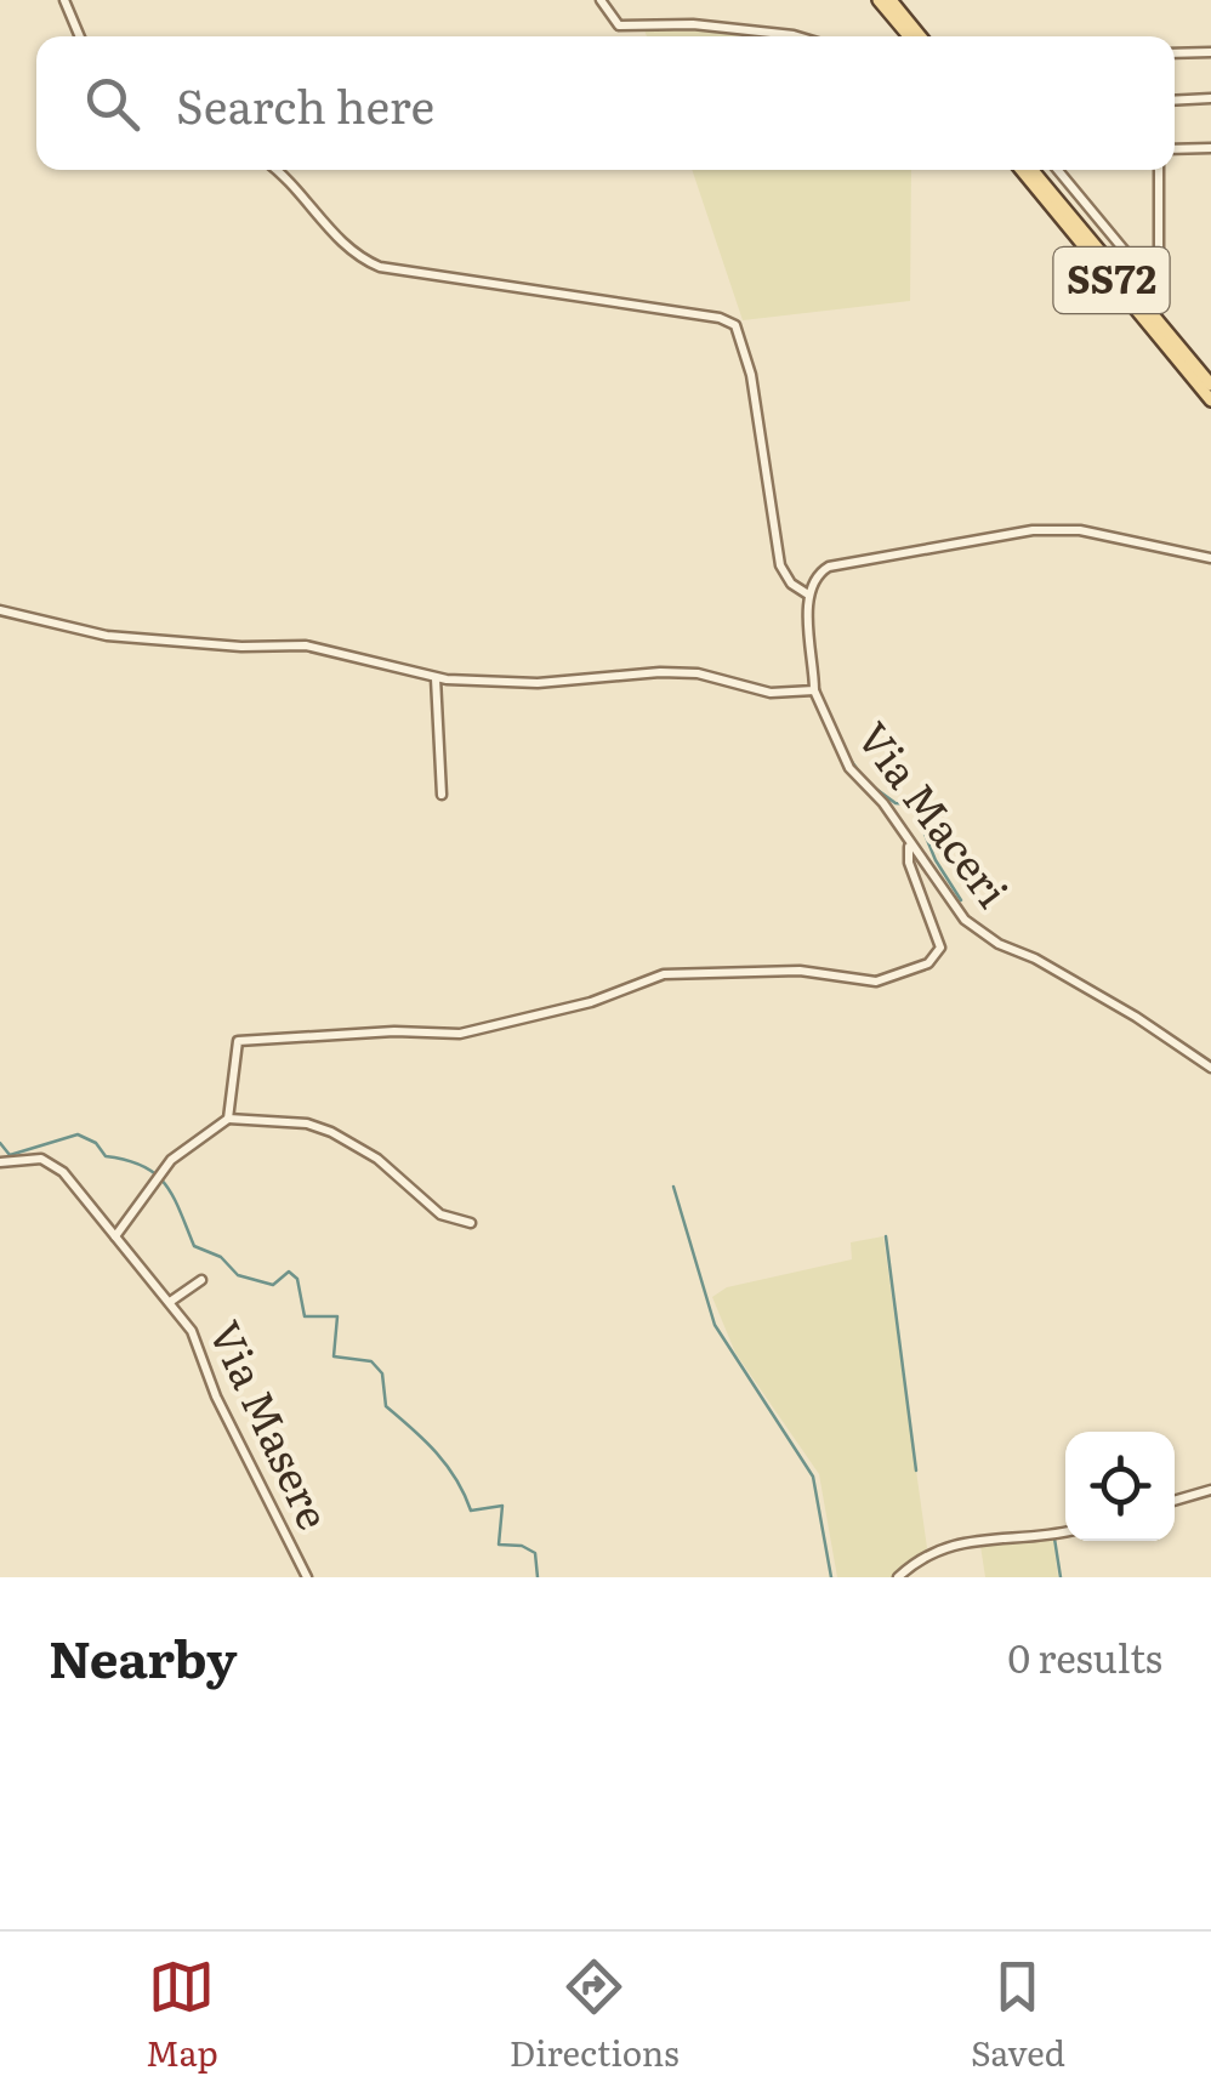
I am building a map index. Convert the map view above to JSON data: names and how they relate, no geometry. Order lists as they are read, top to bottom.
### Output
{
  "streets": {
    "main road": ["SS72"],
    "street": ["Via Maceri", "Via Masere"]
  },
  "page": {
    "search": "Search here",
    "heading": ["Nearby", "0 results"],
    "nav": ["Map", "Directions", "Saved"]
  }
}
